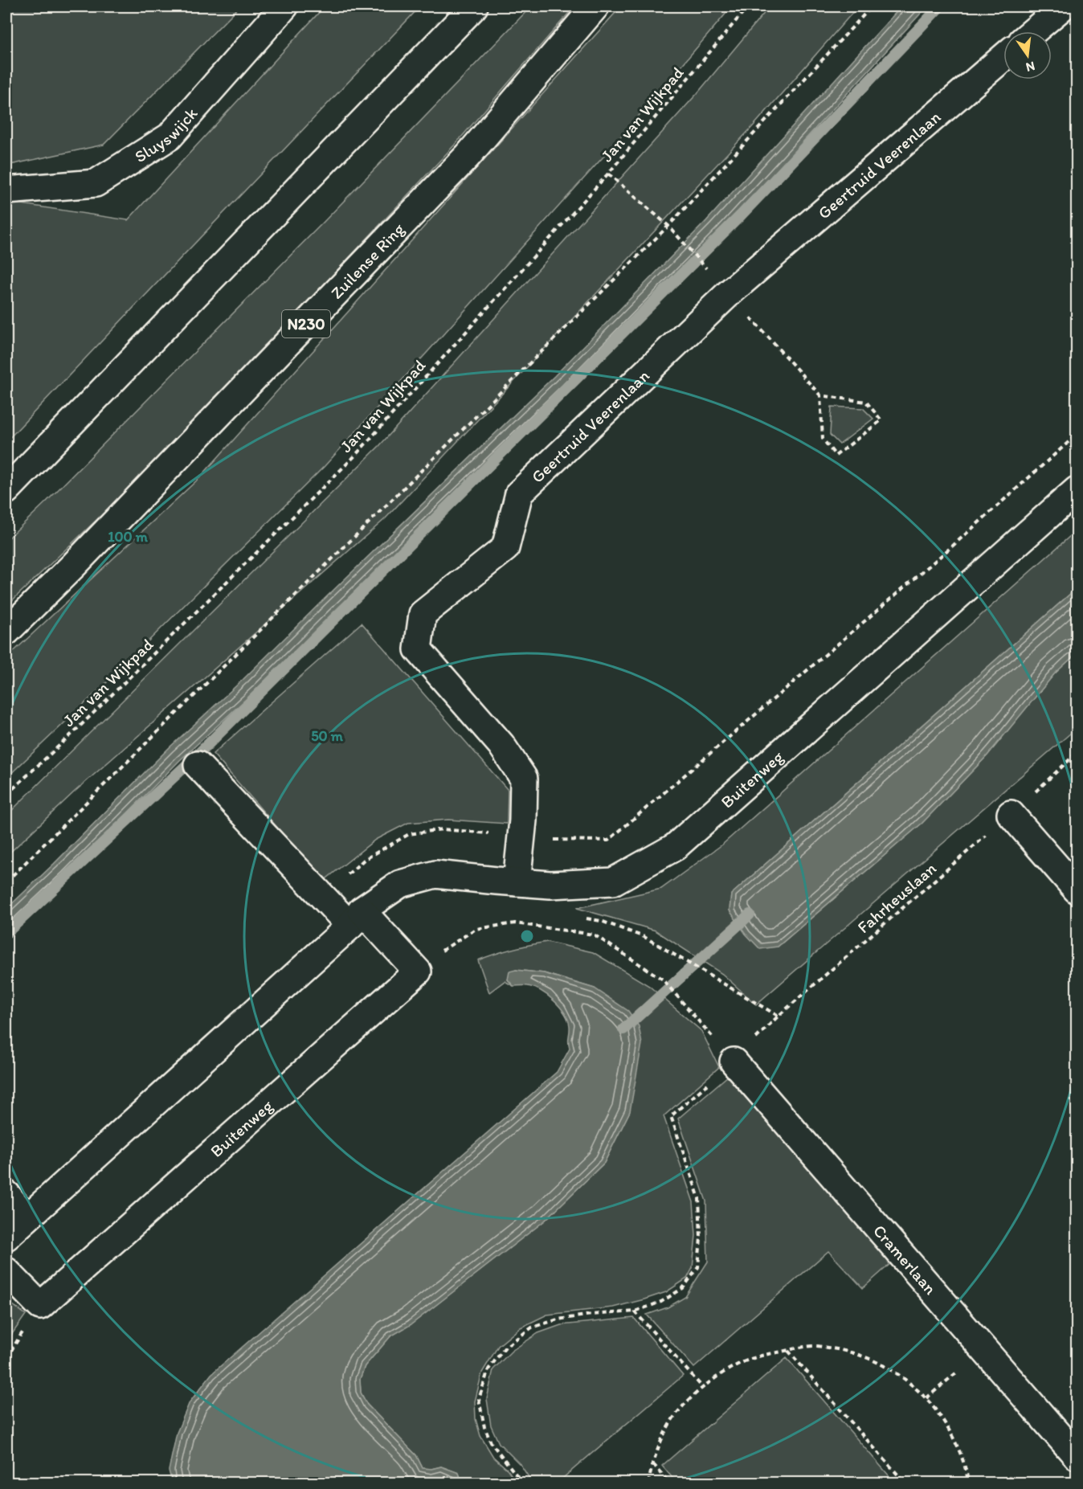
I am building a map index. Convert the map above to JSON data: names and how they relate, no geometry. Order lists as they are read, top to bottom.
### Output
{
  "streets": {
    "street": [
      "Sluyswijck",
      "Geertruid Veerenlaan",
      "Zuilense Ring",
      "N230",
      "Buitenweg",
      "Cramerlaan"
    ],
    "path": ["Jan van Wijkpad", "Fahrheuslaan"]
  },
  "crossings": [
    ["Geertruid Veerenlaan", "Buitenweg"],
    ["Fahrheuslaan", "Cramerlaan"]
  ],
  "north": "bottom",
  "rings": ["100 m", "50 m"]
}
